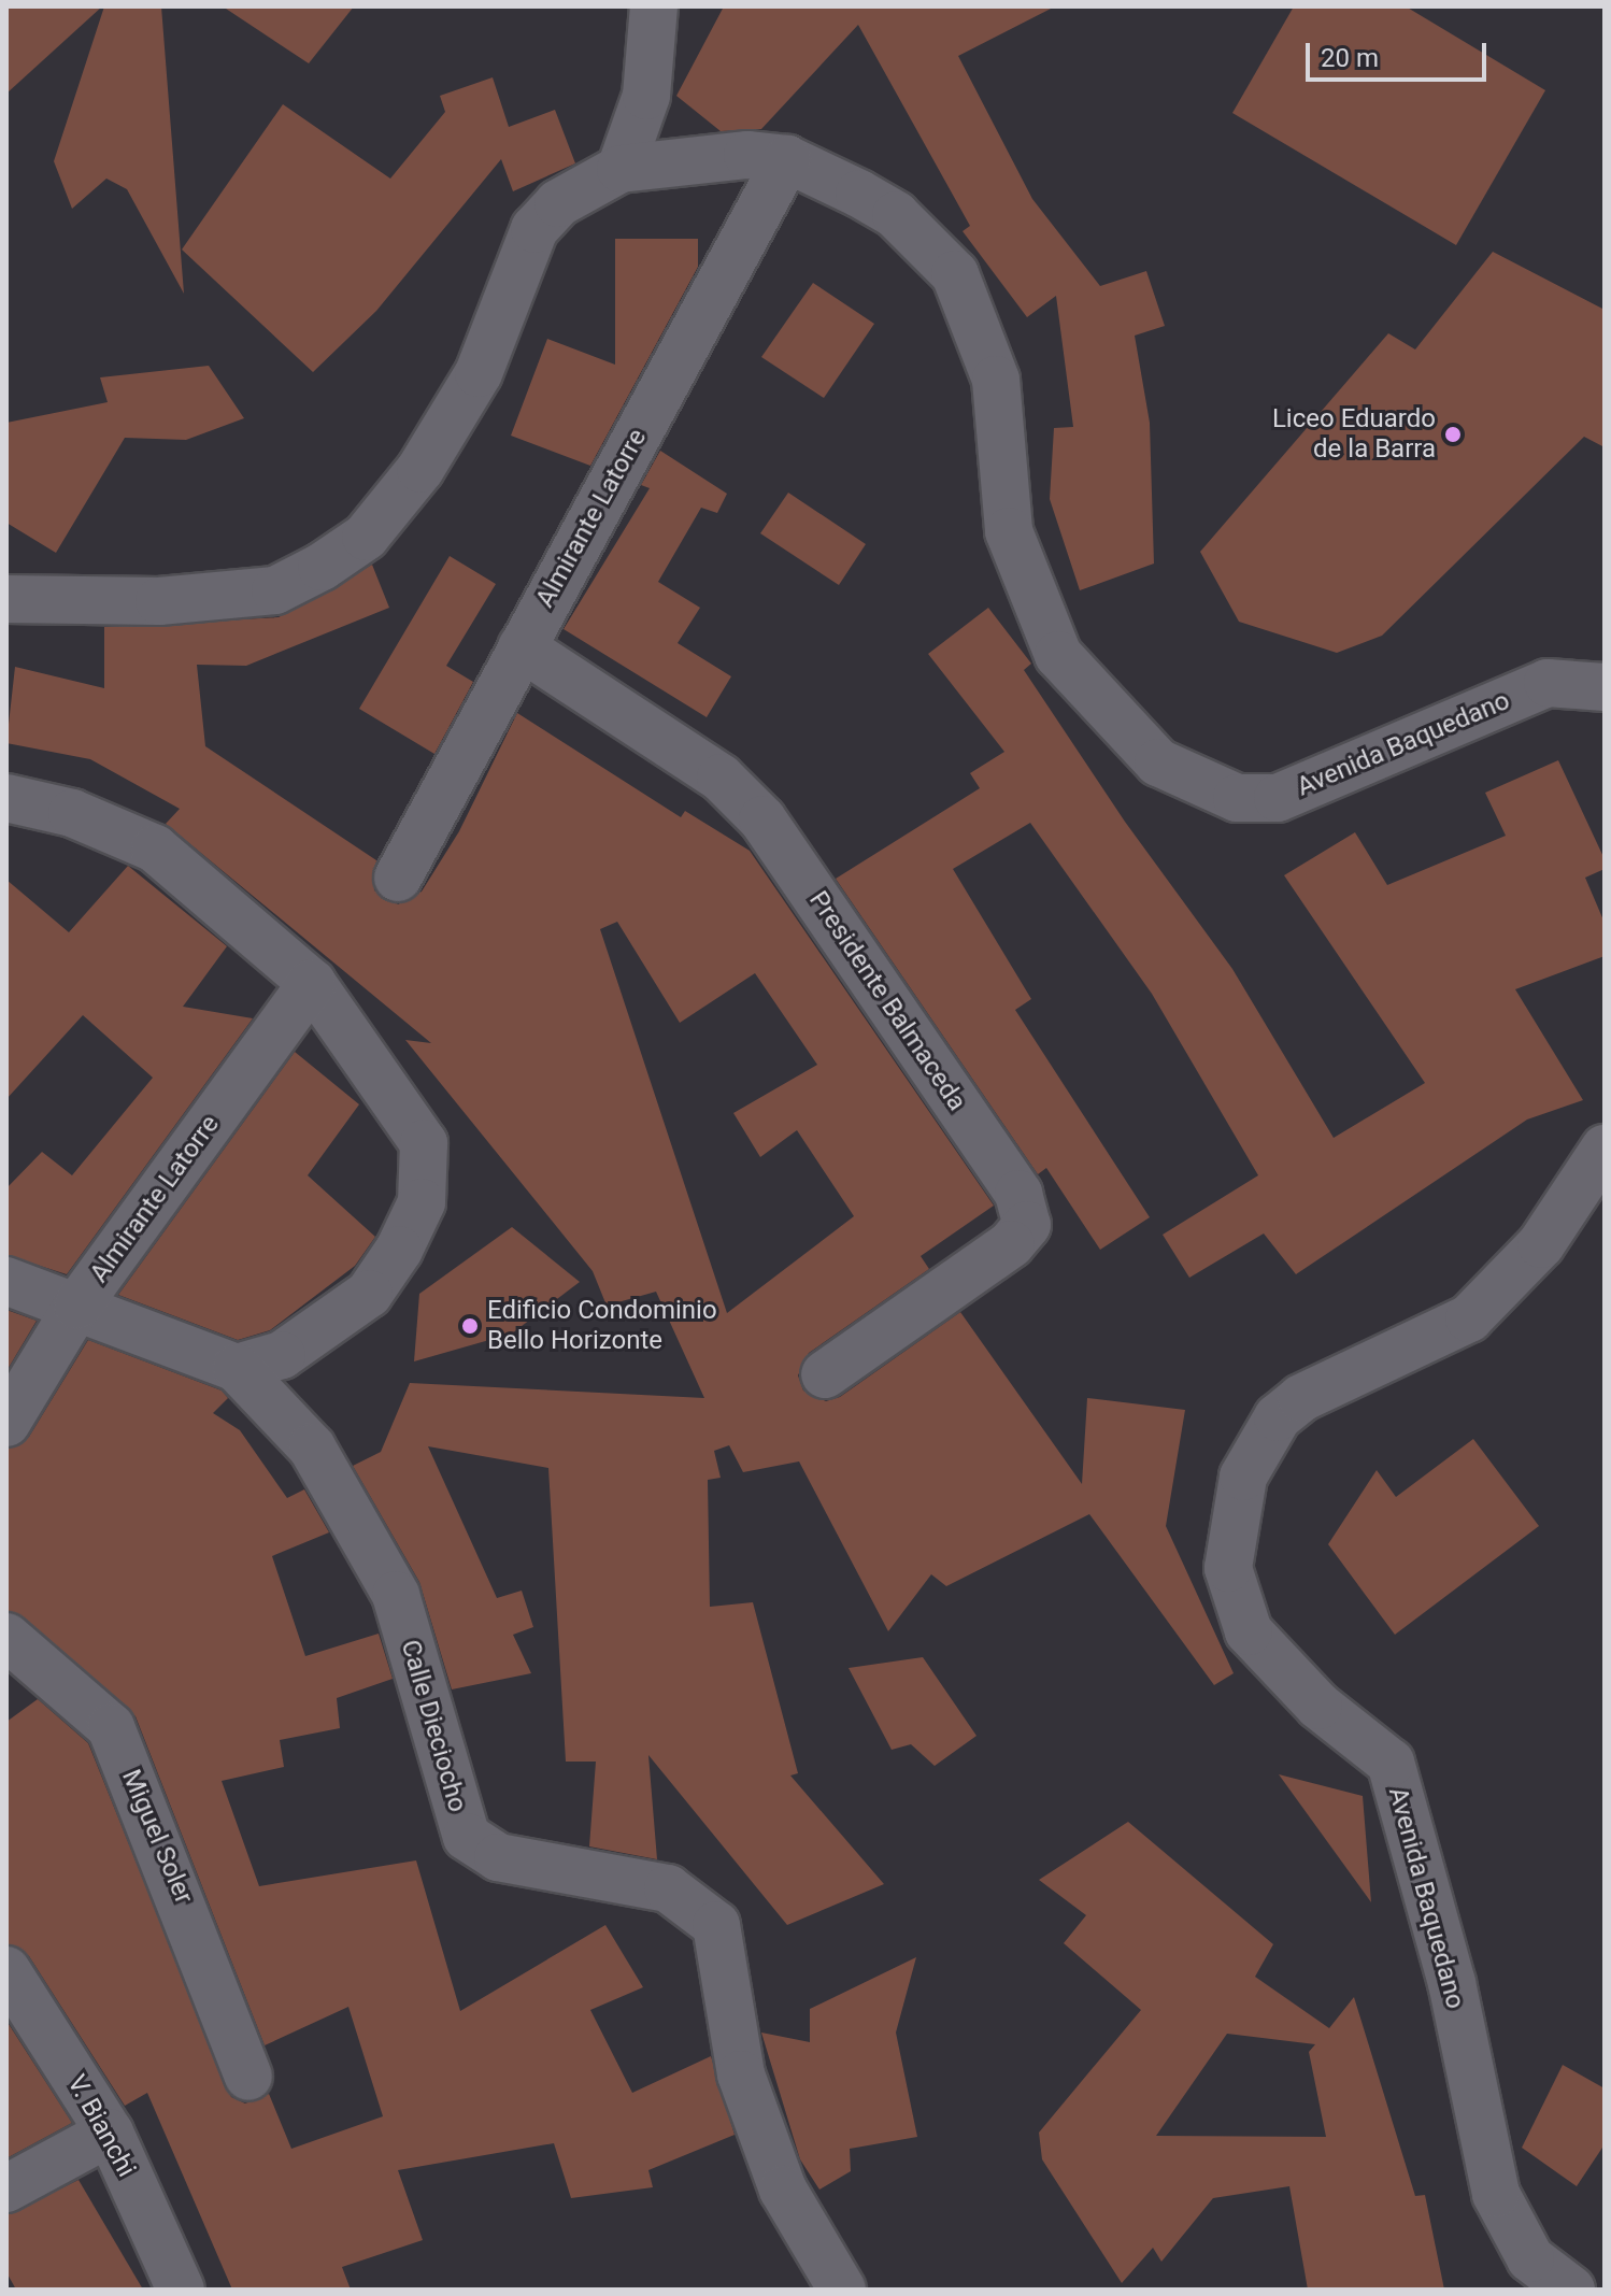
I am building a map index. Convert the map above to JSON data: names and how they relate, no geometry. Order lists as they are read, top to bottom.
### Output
{
  "streets": {
    "street": [
      "Almirante Latorre",
      "Avenida Baquedano",
      "Presidente Balmaceda",
      "Calle Dieciocho",
      "Miguel Soler",
      "V. Bianchi"
    ]
  },
  "crossings": [
    ["Almirante Latorre", "Avenida Baquedano"],
    ["Almirante Latorre", "Presidente Balmaceda"]
  ],
  "places": ["Liceo Eduardo de la Barra", "Edificio Condominio Bello Horizonte"],
  "scale_bar": "20 m"
}
